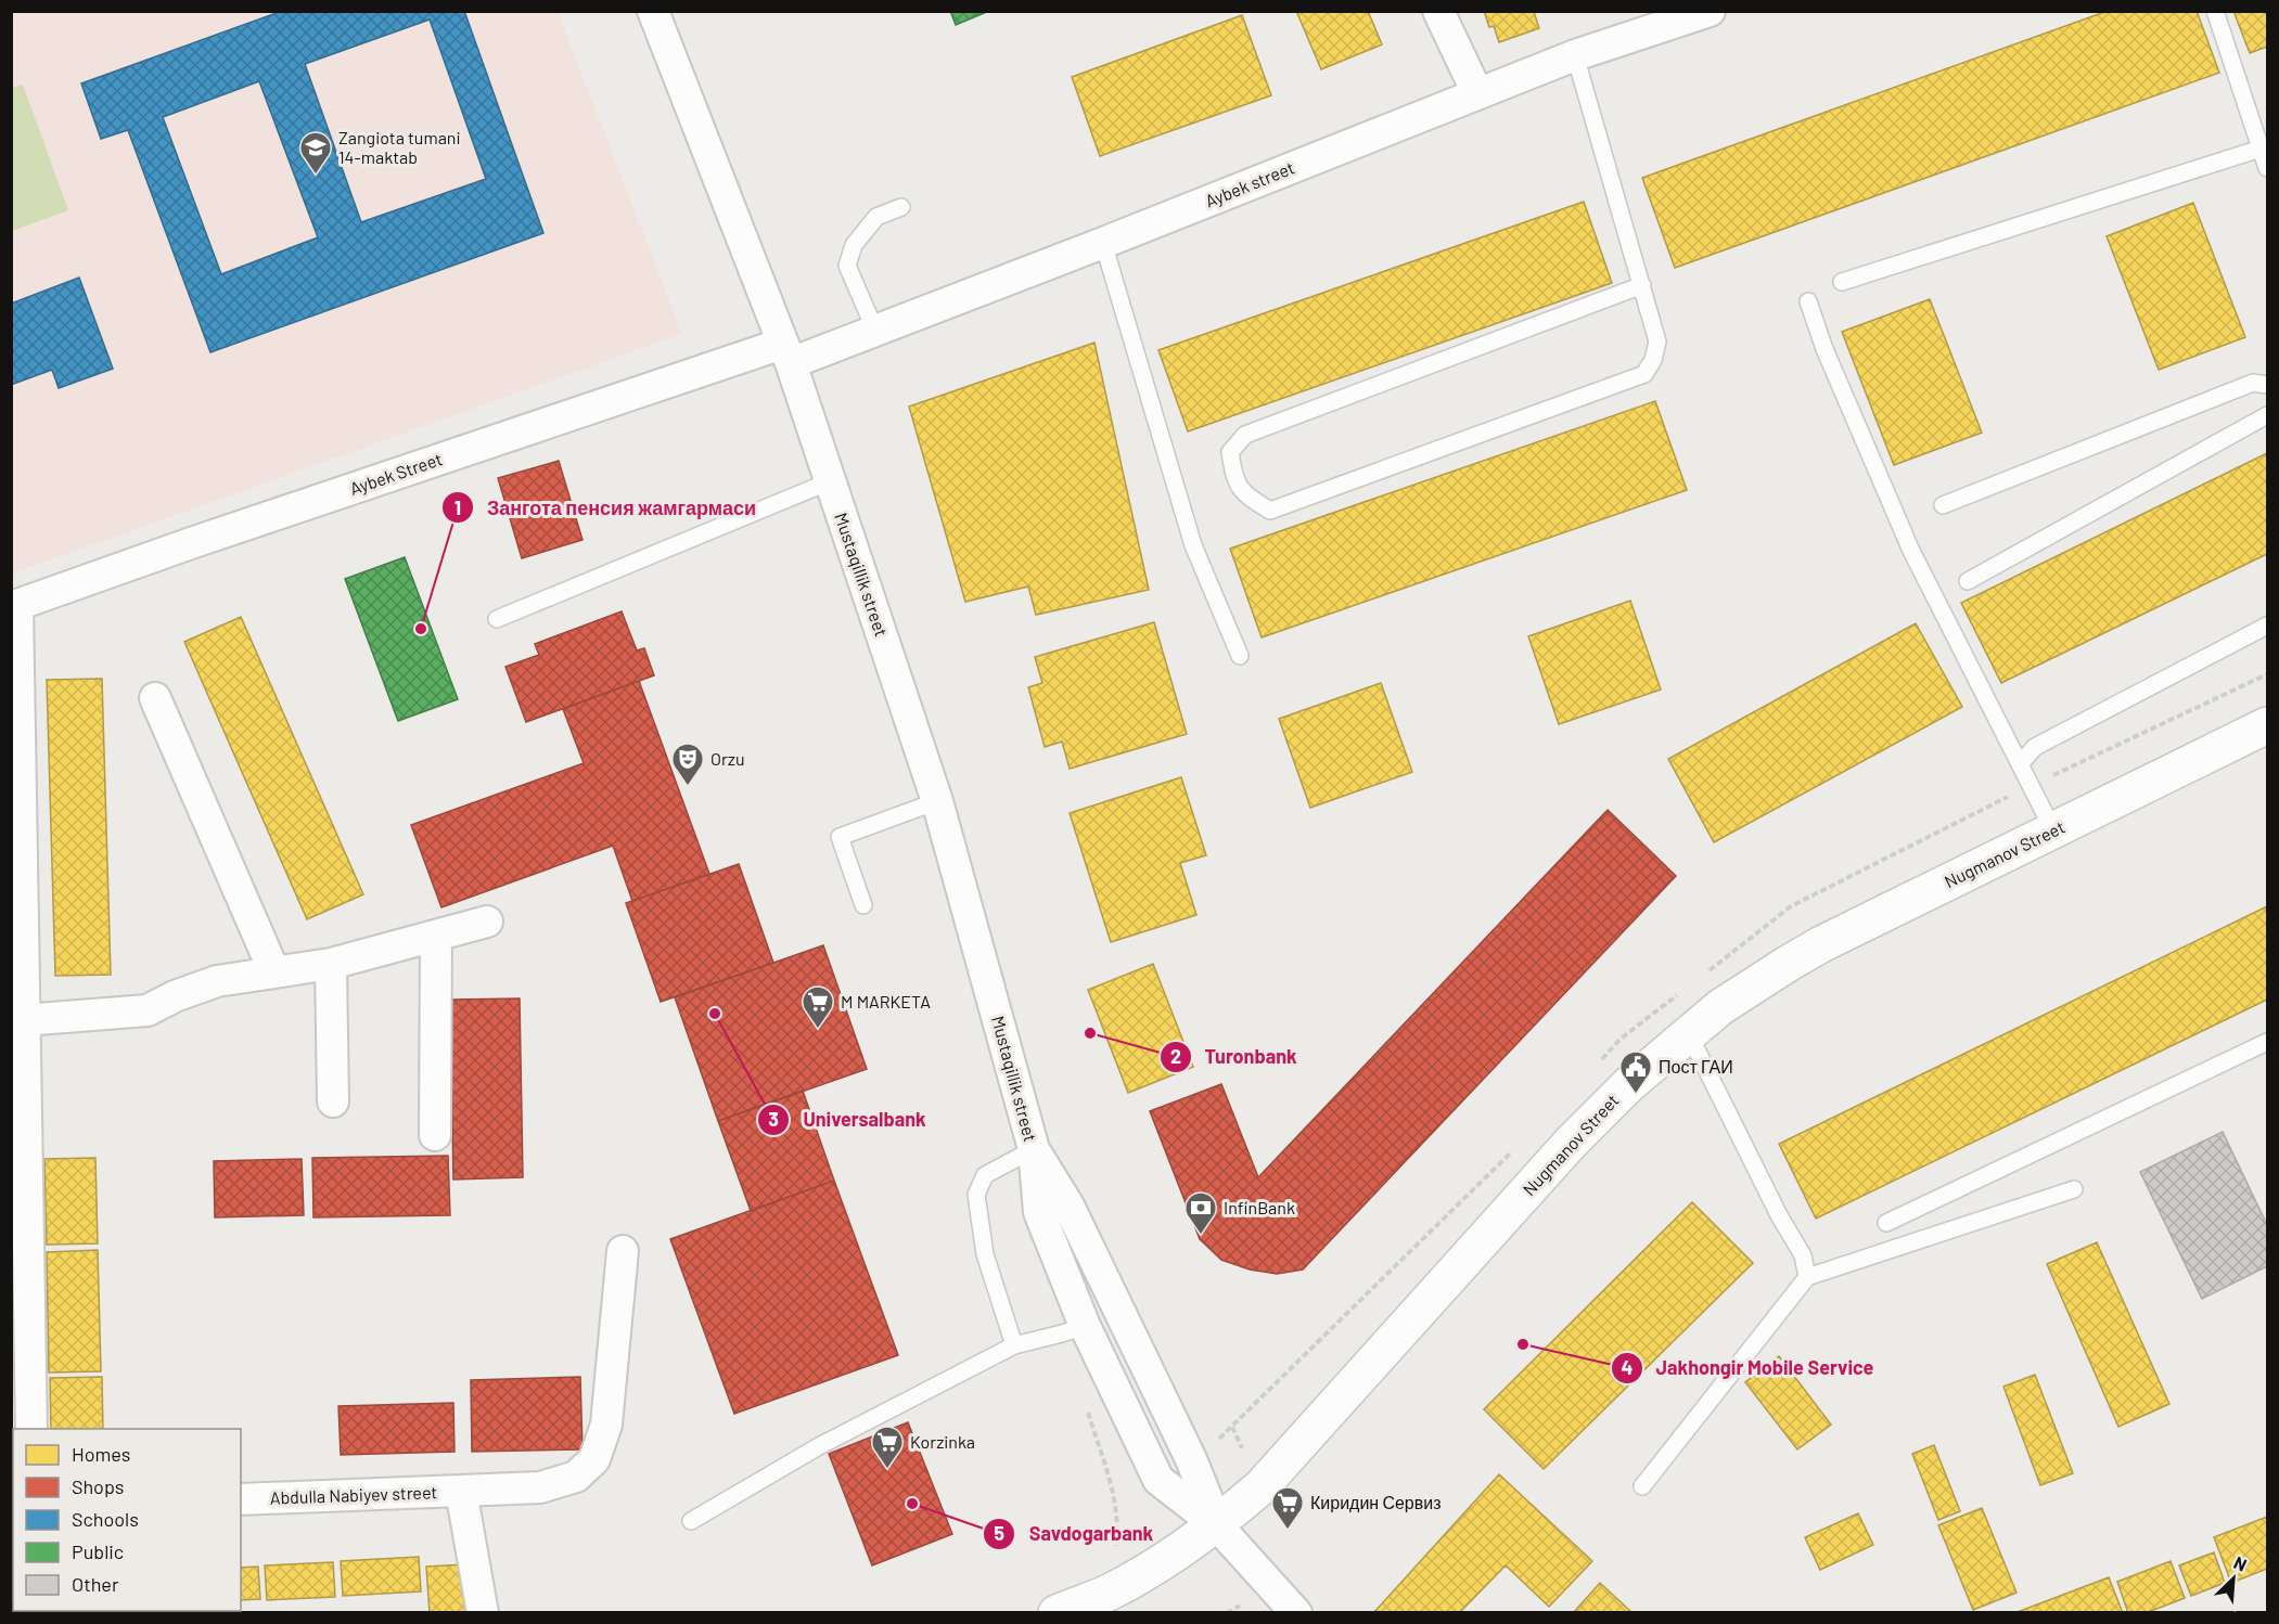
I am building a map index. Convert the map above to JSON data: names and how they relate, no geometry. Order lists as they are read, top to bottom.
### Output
{
  "streets": {
    "main road": ["Nugmanov Street"],
    "street": [
      "Aybek street",
      "Aybek Street",
      "Mustaqillik street",
      "Abdulla Nabiyev street"
    ]
  },
  "crossings": [
    ["Aybek street", "Aybek Street"],
    ["Aybek street", "Mustaqillik street"],
    ["Aybek Street", "Mustaqillik street"],
    ["Mustaqillik street", "Nugmanov Street"]
  ],
  "places": {
    "school or university": ["Zangiota tumani 14-maktab"],
    "other": [
      "Зангота пенсия жамгармаси",
      "Universalbank",
      "Turonbank",
      "Jakhongir Mobile Service",
      "Savdogarbank"
    ],
    "theatre": ["Orzu"],
    "supermarket": ["M MARKETA", "Korzinka", "Киридин Сервиз"],
    "public building": ["Пост ГАИ"],
    "bank": ["InfinBank"]
  },
  "legend": [
    "Homes",
    "Shops",
    "Schools",
    "Public",
    "Other"
  ],
  "north": "top right"
}
